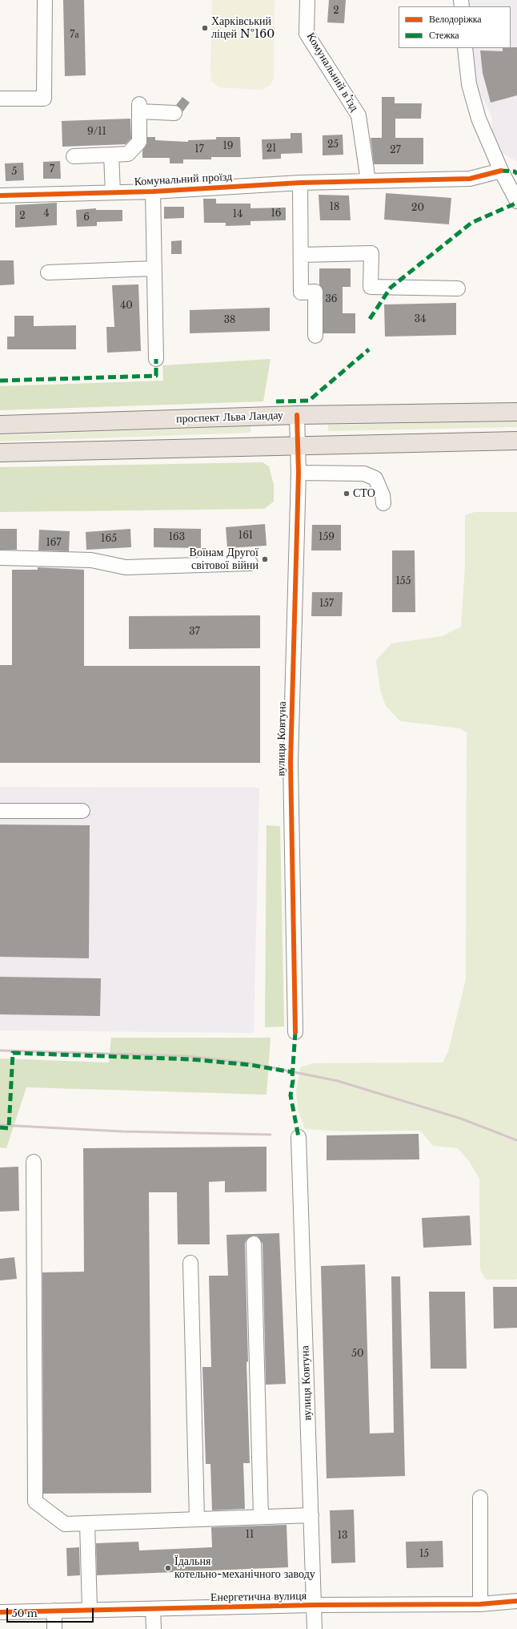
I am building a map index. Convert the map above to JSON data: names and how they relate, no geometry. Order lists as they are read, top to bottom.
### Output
{
  "streets": {
    "main road": ["проспект Льва Ландау"],
    "street": [
      "Комунальний в’їзд",
      "Комунальний проїзд",
      "вулиця Ковтуна",
      "Енергетична вулиця"
    ]
  },
  "crossings": [
    ["Комунальний в’їзд", "Комунальний проїзд"],
    ["проспект Льва Ландау", "вулиця Ковтуна"],
    ["вулиця Ковтуна", "Енергетична вулиця"]
  ],
  "places": [
    "Харківський ліцей №160",
    "СТО",
    "Воїнам Другої світової війни",
    "Їдальня котельно-механічного заводу"
  ],
  "house_numbers": [
    "2",
    "7а",
    "9/11",
    "25",
    "19",
    "21",
    "17",
    "27",
    "7",
    "5",
    "18",
    "20",
    "4",
    "16",
    "14",
    "2",
    "6",
    "36",
    "40",
    "34",
    "38",
    "161",
    "163",
    "159",
    "165",
    "167",
    "155",
    "157",
    "37",
    "50",
    "11",
    "13",
    "15"
  ],
  "legend": ["Велодоріжка", "Стежка"],
  "scale_bar": "50 m"
}
